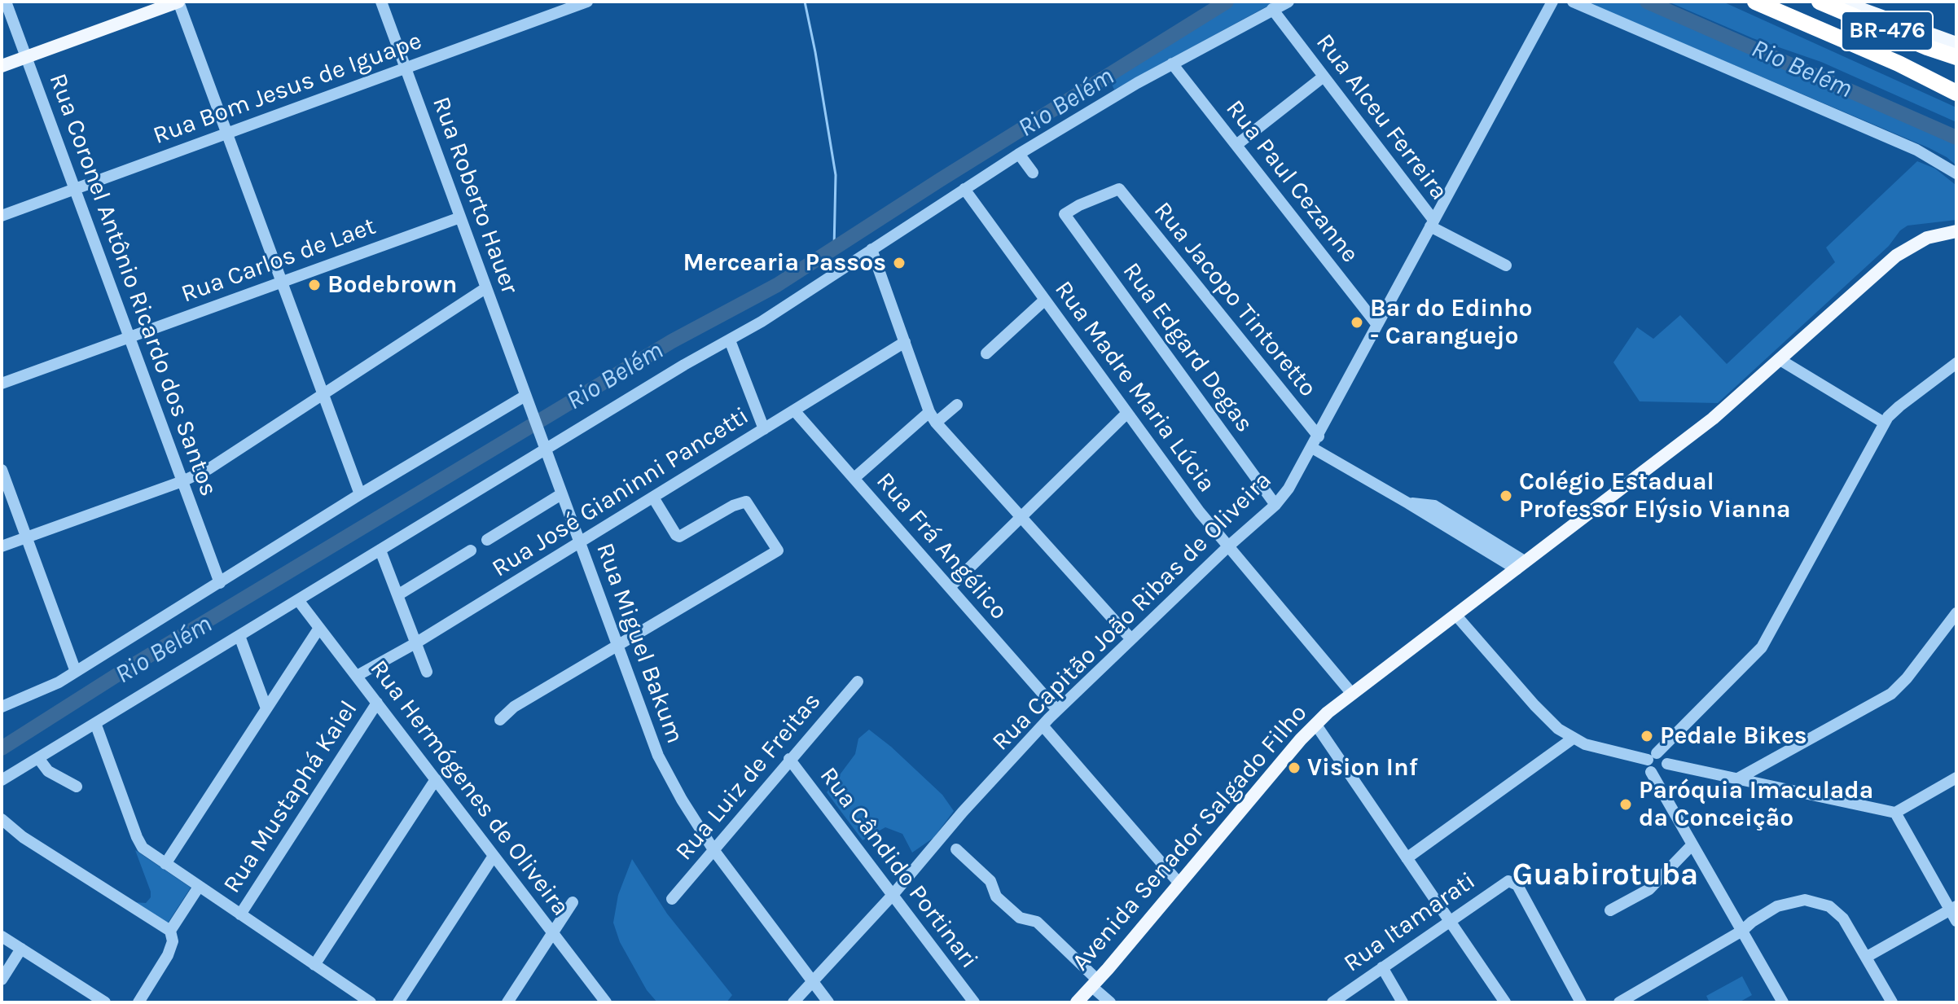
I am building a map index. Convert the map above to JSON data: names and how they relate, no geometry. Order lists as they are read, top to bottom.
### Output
{
  "streets": {
    "highway": ["BR-476"],
    "main road": ["Avenida Senador Salgado Filho"],
    "street": [
      "Rua Bom Jesus de Iguape",
      "Rua Alceu Ferreira",
      "Rua Paul Cezanne",
      "Rua Roberto Hauer",
      "Rua Carlos de Laet",
      "Rua Coronel Antônio Ricardo dos Santos",
      "Rua Jacopo Tintoretto",
      "Rua Edgard Degas",
      "Rua Madre Maria Lúcia",
      "Rua José Gianinni Pancetti",
      "Rua Frá Angélico",
      "Rua Capitão João Ribas de Oliveira",
      "Rua Miguel Bakum",
      "Rua Luiz de Freitas",
      "Rua Hermógenes de Oliveira",
      "Rua Mustaphá Kaiel",
      "Rua Cândido Portinari",
      "Rua Itamarati"
    ]
  },
  "crossings": [
    ["Rua Bom Jesus de Iguape", "Rua Roberto Hauer"],
    ["Rua Bom Jesus de Iguape", "Rua Coronel Antônio Ricardo dos Santos"],
    ["Rua Alceu Ferreira", "Rua Capitão João Ribas de Oliveira"],
    ["Rua Paul Cezanne", "Rua Capitão João Ribas de Oliveira"],
    ["Rua Roberto Hauer", "Rua Carlos de Laet"],
    ["Rua Roberto Hauer", "Rua Miguel Bakum"],
    ["Rua Carlos de Laet", "Rua Coronel Antônio Ricardo dos Santos"],
    ["Rua Jacopo Tintoretto", "Rua Edgard Degas"],
    ["Rua Jacopo Tintoretto", "Rua Capitão João Ribas de Oliveira"],
    ["Rua Edgard Degas", "Rua Capitão João Ribas de Oliveira"],
    ["Rua Madre Maria Lúcia", "Rua Capitão João Ribas de Oliveira"],
    ["Rua Madre Maria Lúcia", "Avenida Senador Salgado Filho"],
    ["Rua José Gianinni Pancetti", "Rua Frá Angélico"],
    ["Rua José Gianinni Pancetti", "Rua Miguel Bakum"],
    ["Rua José Gianinni Pancetti", "Rua Hermógenes de Oliveira"],
    ["Rua Frá Angélico", "Rua Capitão João Ribas de Oliveira"],
    ["Rua Capitão João Ribas de Oliveira", "Rua Miguel Bakum"],
    ["Rua Capitão João Ribas de Oliveira", "Rua Cândido Portinari"],
    ["Rua Miguel Bakum", "Rua Luiz de Freitas"],
    ["Rua Luiz de Freitas", "Rua Cândido Portinari"],
    ["Rua Hermógenes de Oliveira", "Rua Mustaphá Kaiel"]
  ],
  "districts": ["Guabirotuba"],
  "water": ["Rio Belém"],
  "places": [
    "Mercearia Passos",
    "Bodebrown",
    "Bar do Edinho - Caranguejo",
    "Colégio Estadual Professor Elýsio Vianna",
    "Pedale Bikes",
    "Vision Inf",
    "Paróquia Imaculada da Conceição"
  ]
}
